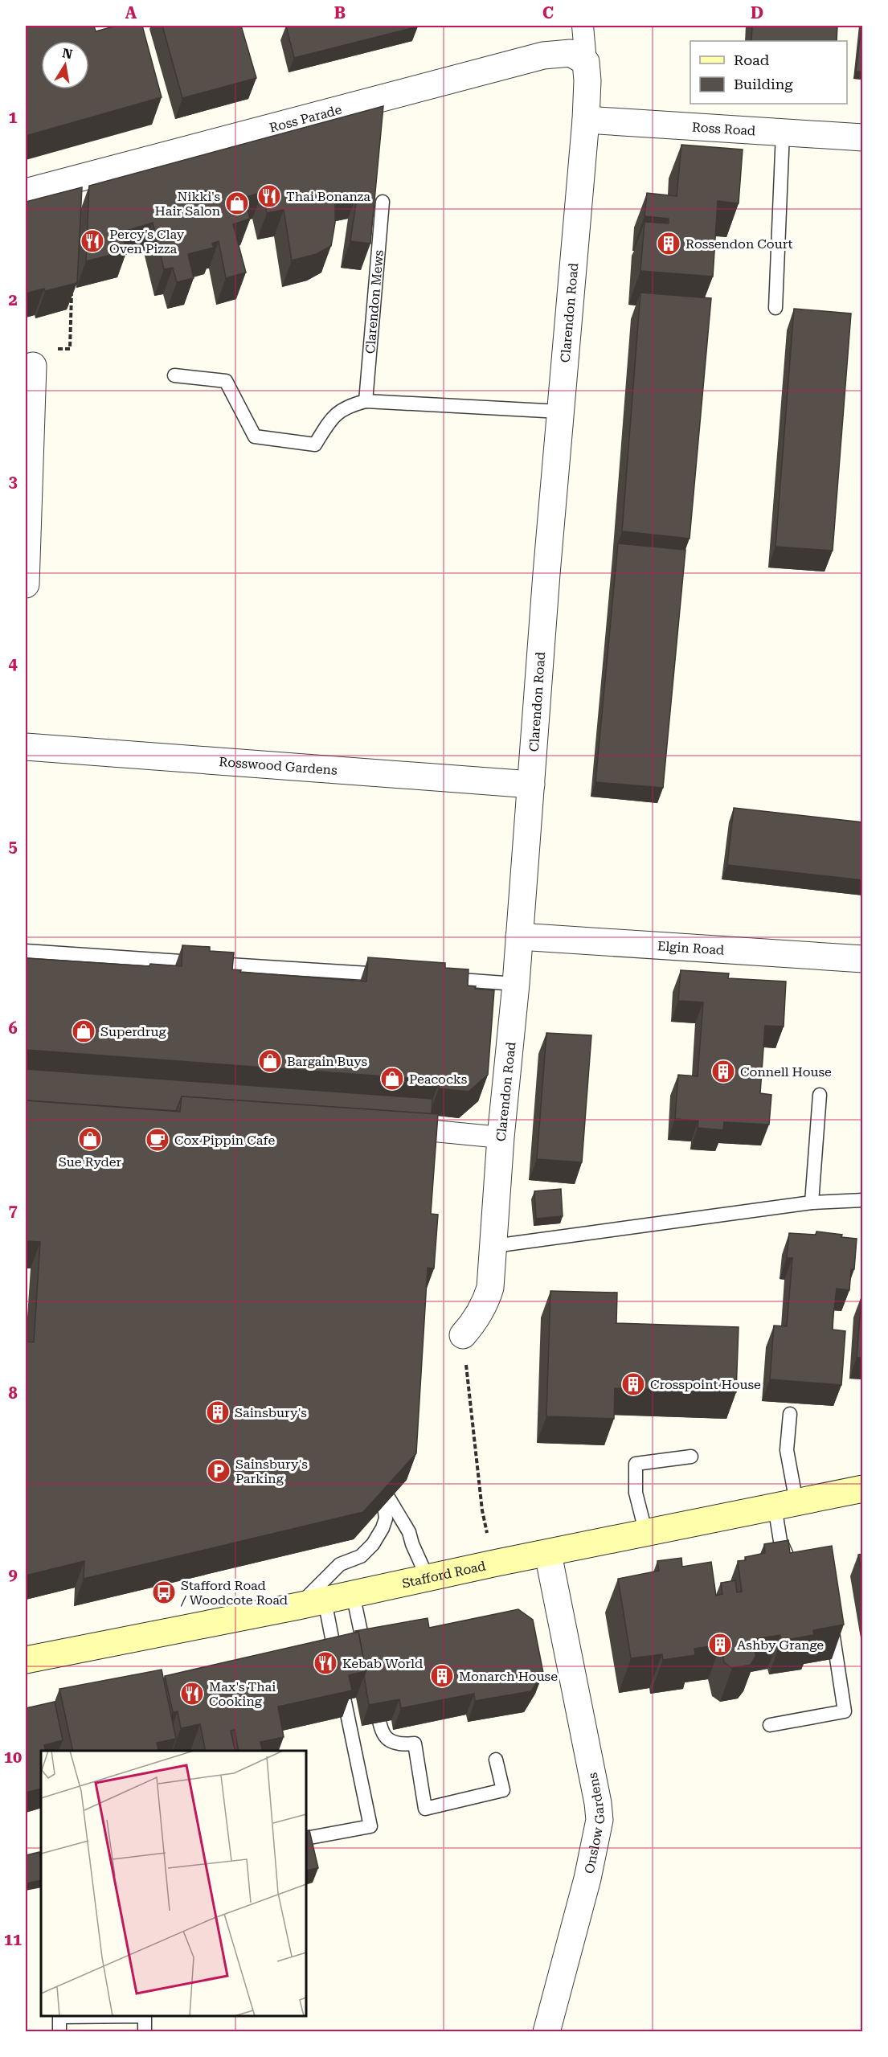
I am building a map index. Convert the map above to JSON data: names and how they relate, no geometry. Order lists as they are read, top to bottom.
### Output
{
  "streets": {
    "main road": ["Stafford Road"],
    "street": [
      "Ross Parade",
      "Ross Road",
      "Clarendon Road",
      "Rosswood Gardens",
      "Elgin Road",
      "Onslow Gardens"
    ],
    "lane": ["Clarendon Mews"]
  },
  "crossings": [
    ["Ross Parade", "Clarendon Road"],
    ["Ross Road", "Clarendon Road"],
    ["Clarendon Road", "Rosswood Gardens"],
    ["Clarendon Road", "Elgin Road"],
    ["Stafford Road", "Onslow Gardens"]
  ],
  "places": {
    "restaurant": [
      "Thai Bonanza",
      "Percy's Clay Oven Pizza",
      "Kebab World",
      "Max's Thai Cooking"
    ],
    "shop": [
      "Nikki's Hair Salon",
      "Superdrug",
      "Bargain Buys",
      "Peacocks",
      "Sue Ryder"
    ],
    "building": [
      "Rossendon Court",
      "Connell House",
      "Crosspoint House",
      "Sainsbury's",
      "Ashby Grange",
      "Monarch House"
    ],
    "cafe": ["Cox Pippin Cafe"],
    "parking": ["Sainsbury's Parking"],
    "bus stop": ["Stafford Road / Woodcote Road"]
  },
  "legend": ["Road", "Building"],
  "north": "top",
  "grid": {
    "columns": [
      "A",
      "B",
      "C",
      "D"
    ],
    "rows": [
      "1",
      "2",
      "3",
      "4",
      "5",
      "6",
      "7",
      "8",
      "9",
      "10",
      "11"
    ]
  }
}
